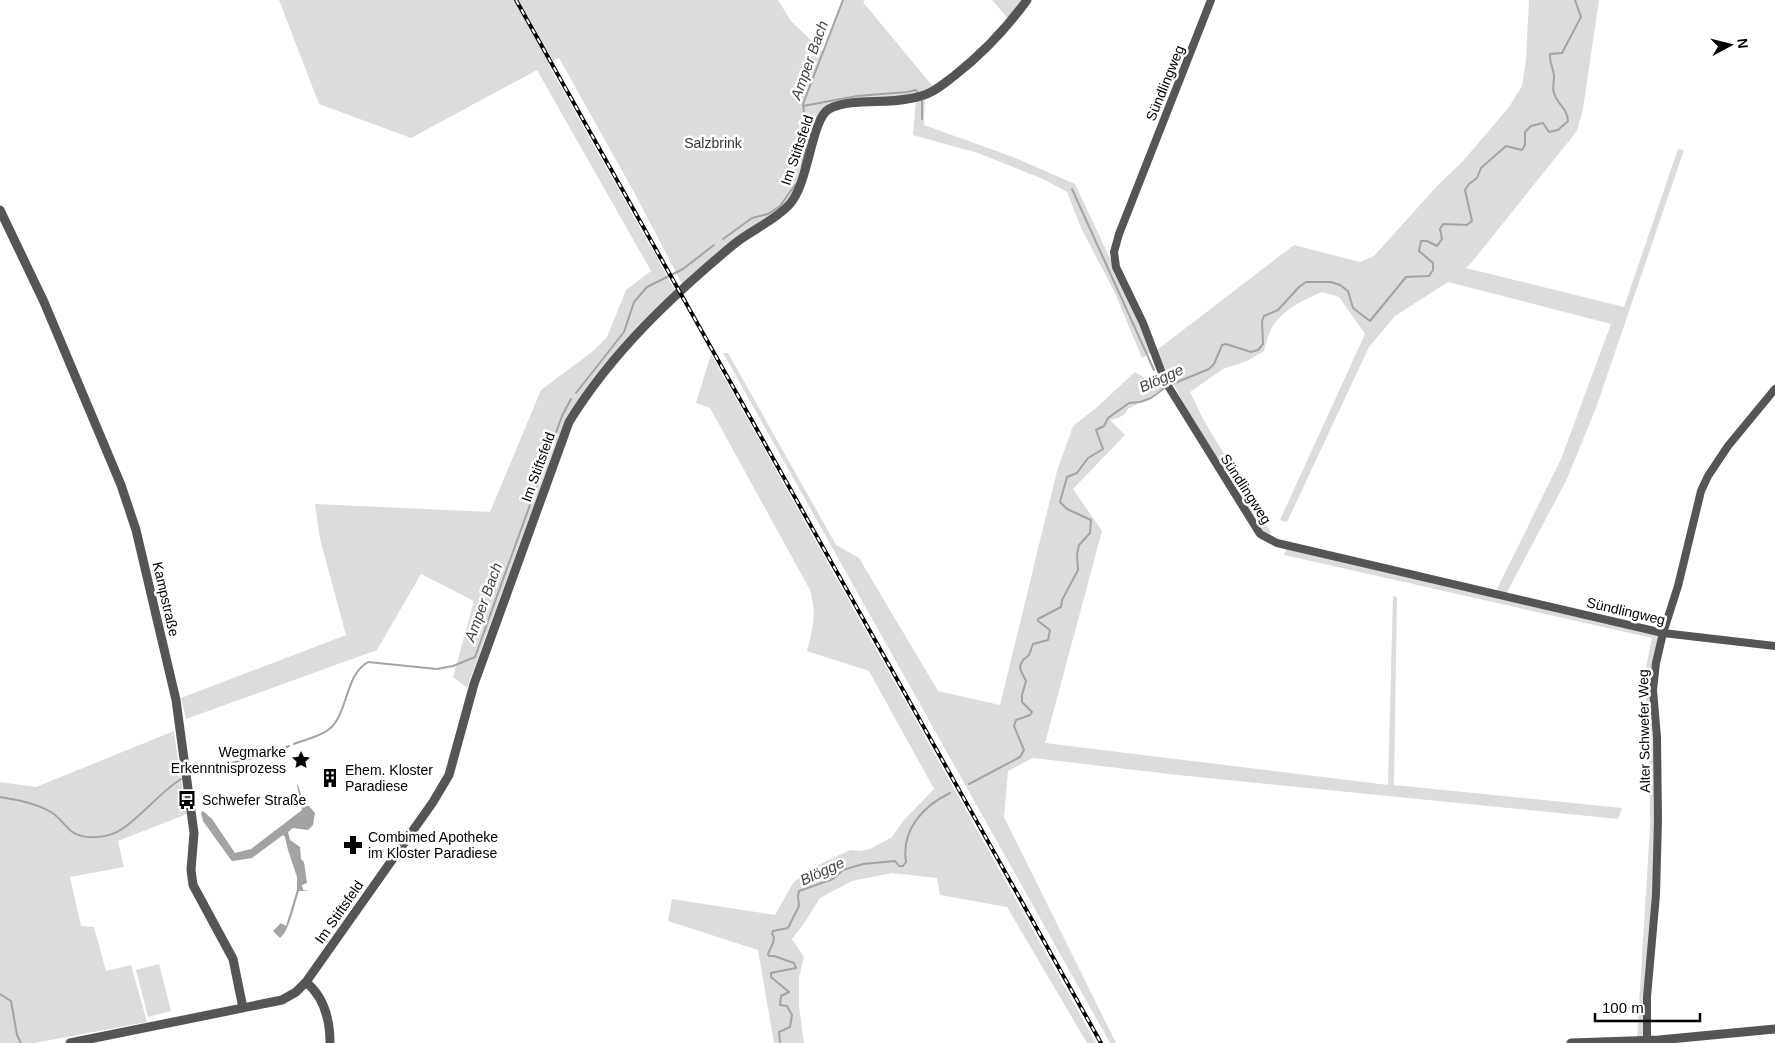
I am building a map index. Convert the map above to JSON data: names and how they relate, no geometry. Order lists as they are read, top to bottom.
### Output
{
  "streets": {
    "street": [
      "Sündlingweg",
      "Im Stiftsfeld",
      "Kampstraße",
      "Alter Schwefer Weg"
    ]
  },
  "crossings": [
    ["Sündlingweg", "Alter Schwefer Weg"]
  ],
  "water": ["Amper Bach", "Blögge"],
  "parks": ["Salzbrink"],
  "places": {
    "place": ["Wegmarke Erkenntnisprozess"],
    "building": ["Ehem. Kloster Paradiese"],
    "bus stop": ["Schwefer Straße"],
    "pharmacy": ["Combimed Apotheke im Kloster Paradiese"]
  },
  "scale_bar": "100 m",
  "north": "right"
}
